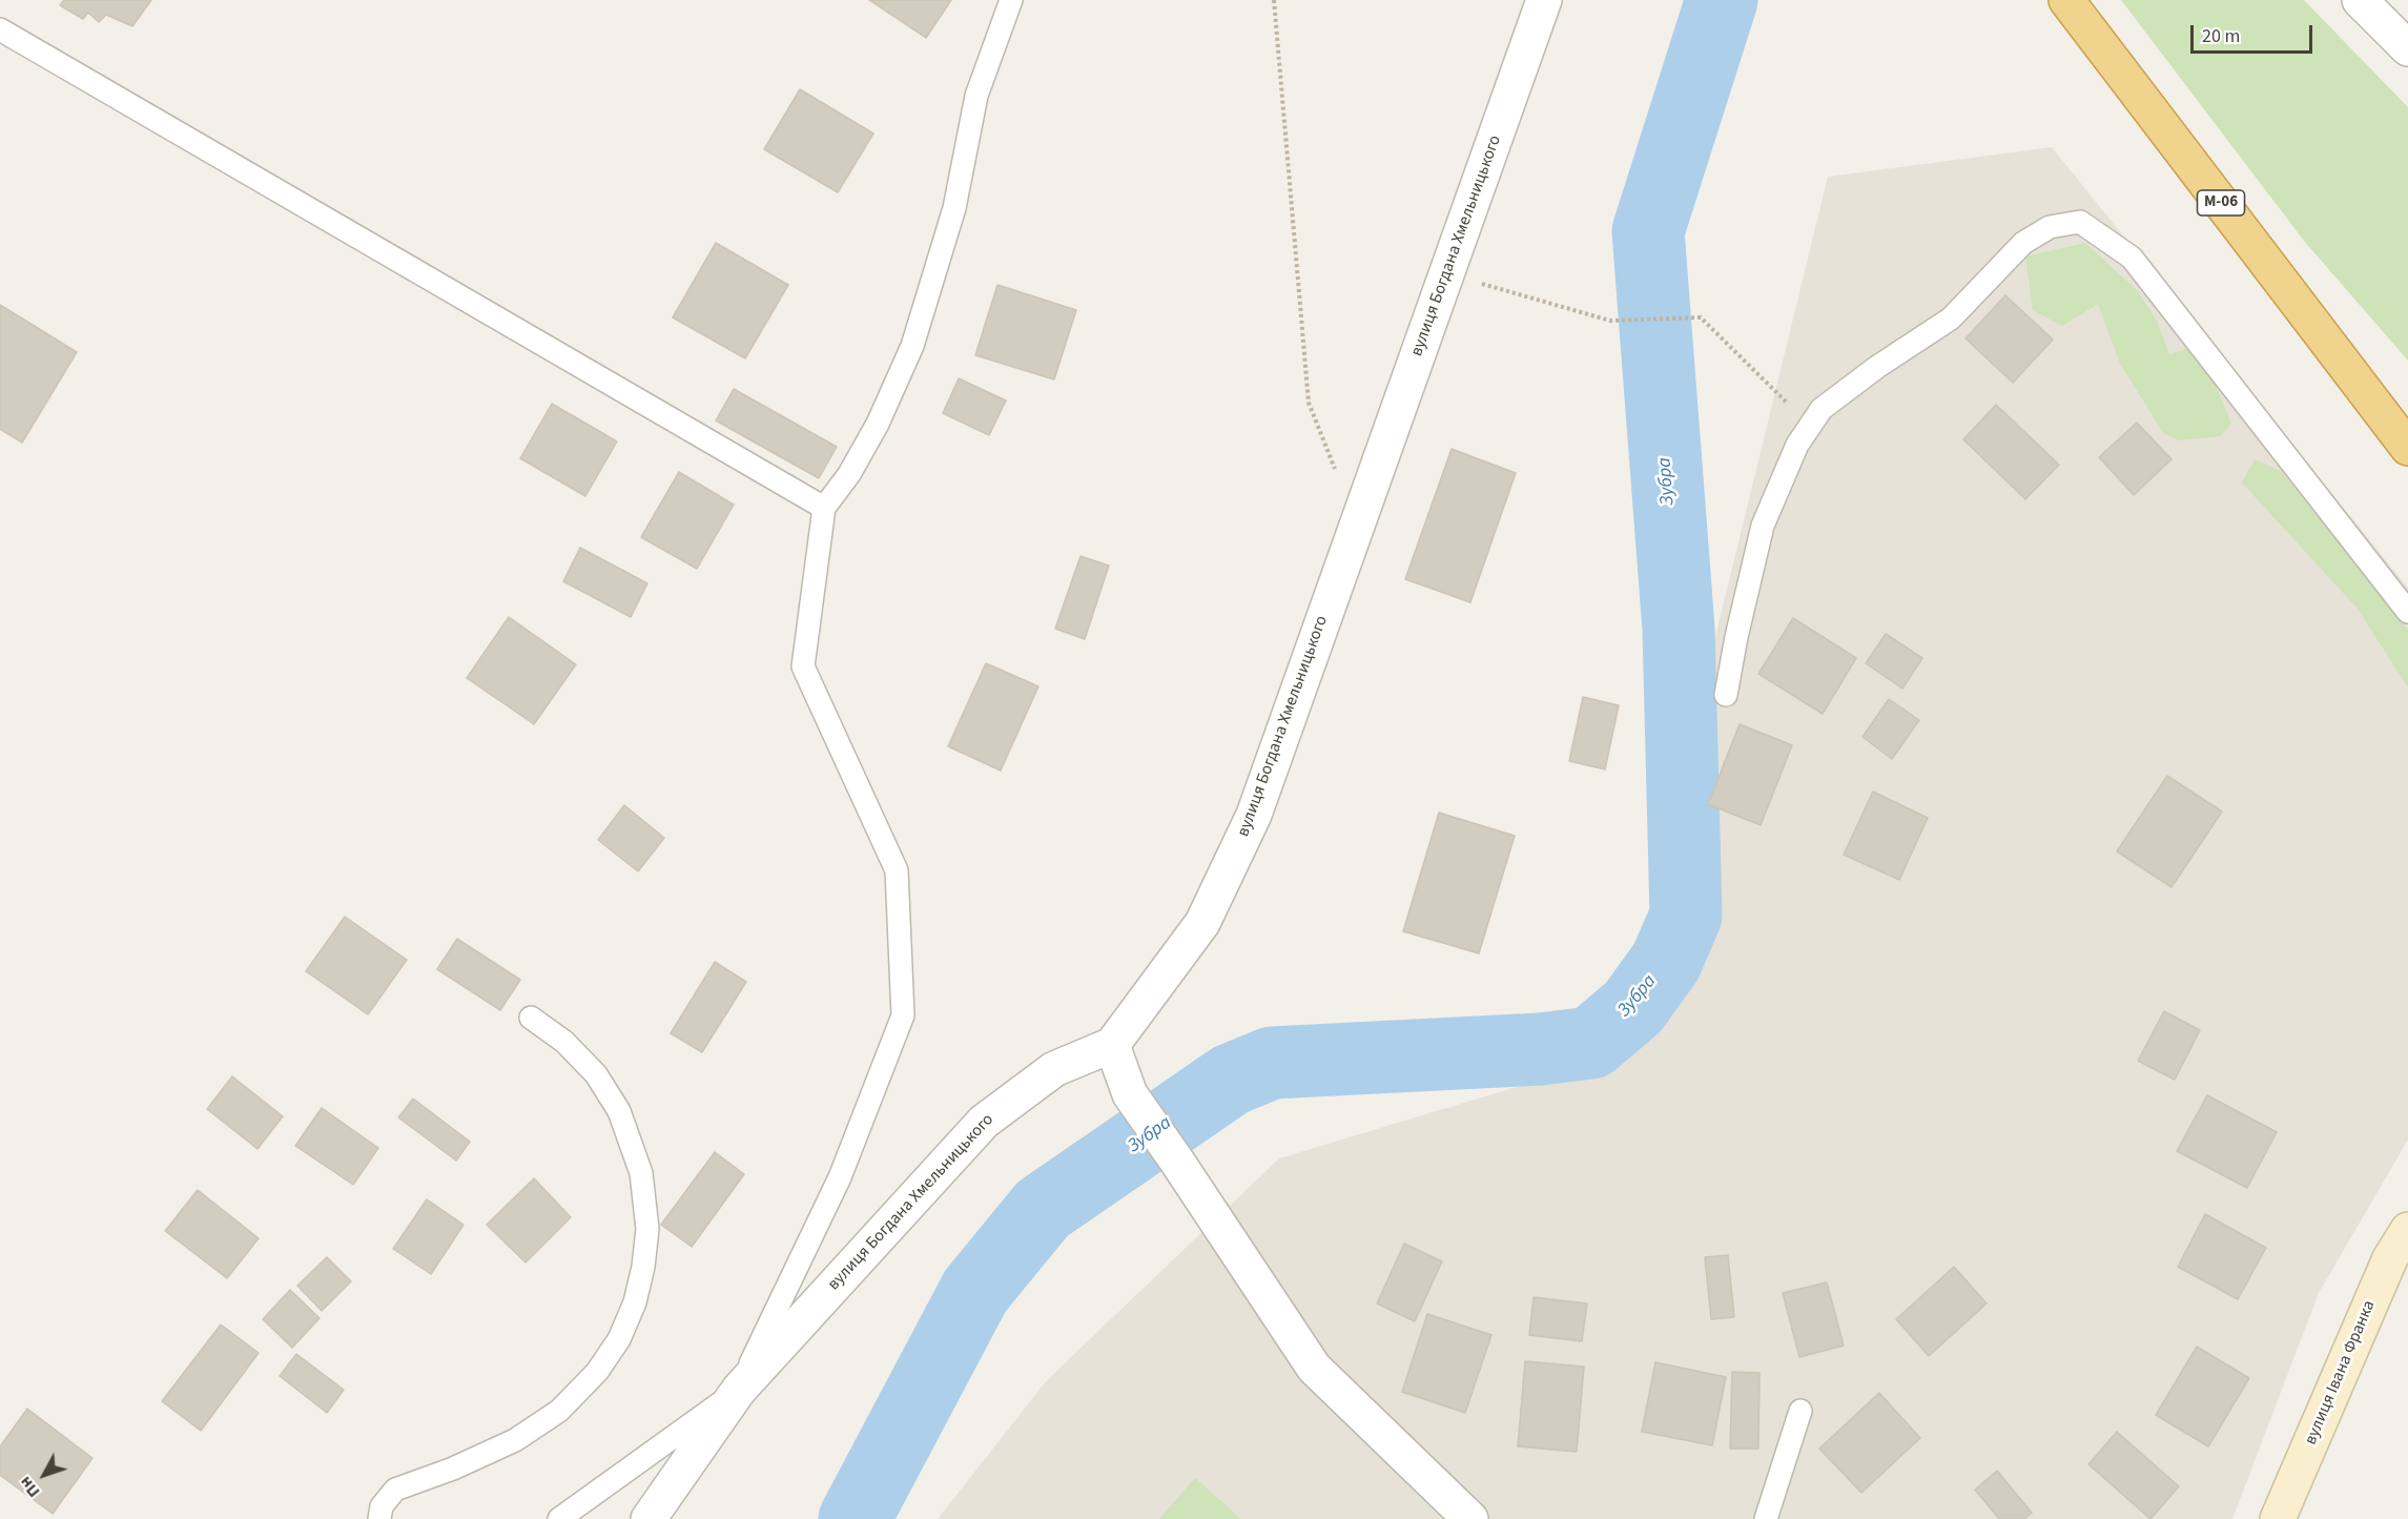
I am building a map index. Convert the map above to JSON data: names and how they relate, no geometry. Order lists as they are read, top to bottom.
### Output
{
  "streets": {
    "highway": ["М-06"],
    "main road": ["вулиця Івана Франка"],
    "street": ["вулиця Богдана Хмельницького"]
  },
  "water": ["Зубра"],
  "scale_bar": "20 m",
  "north": "bottom left"
}
